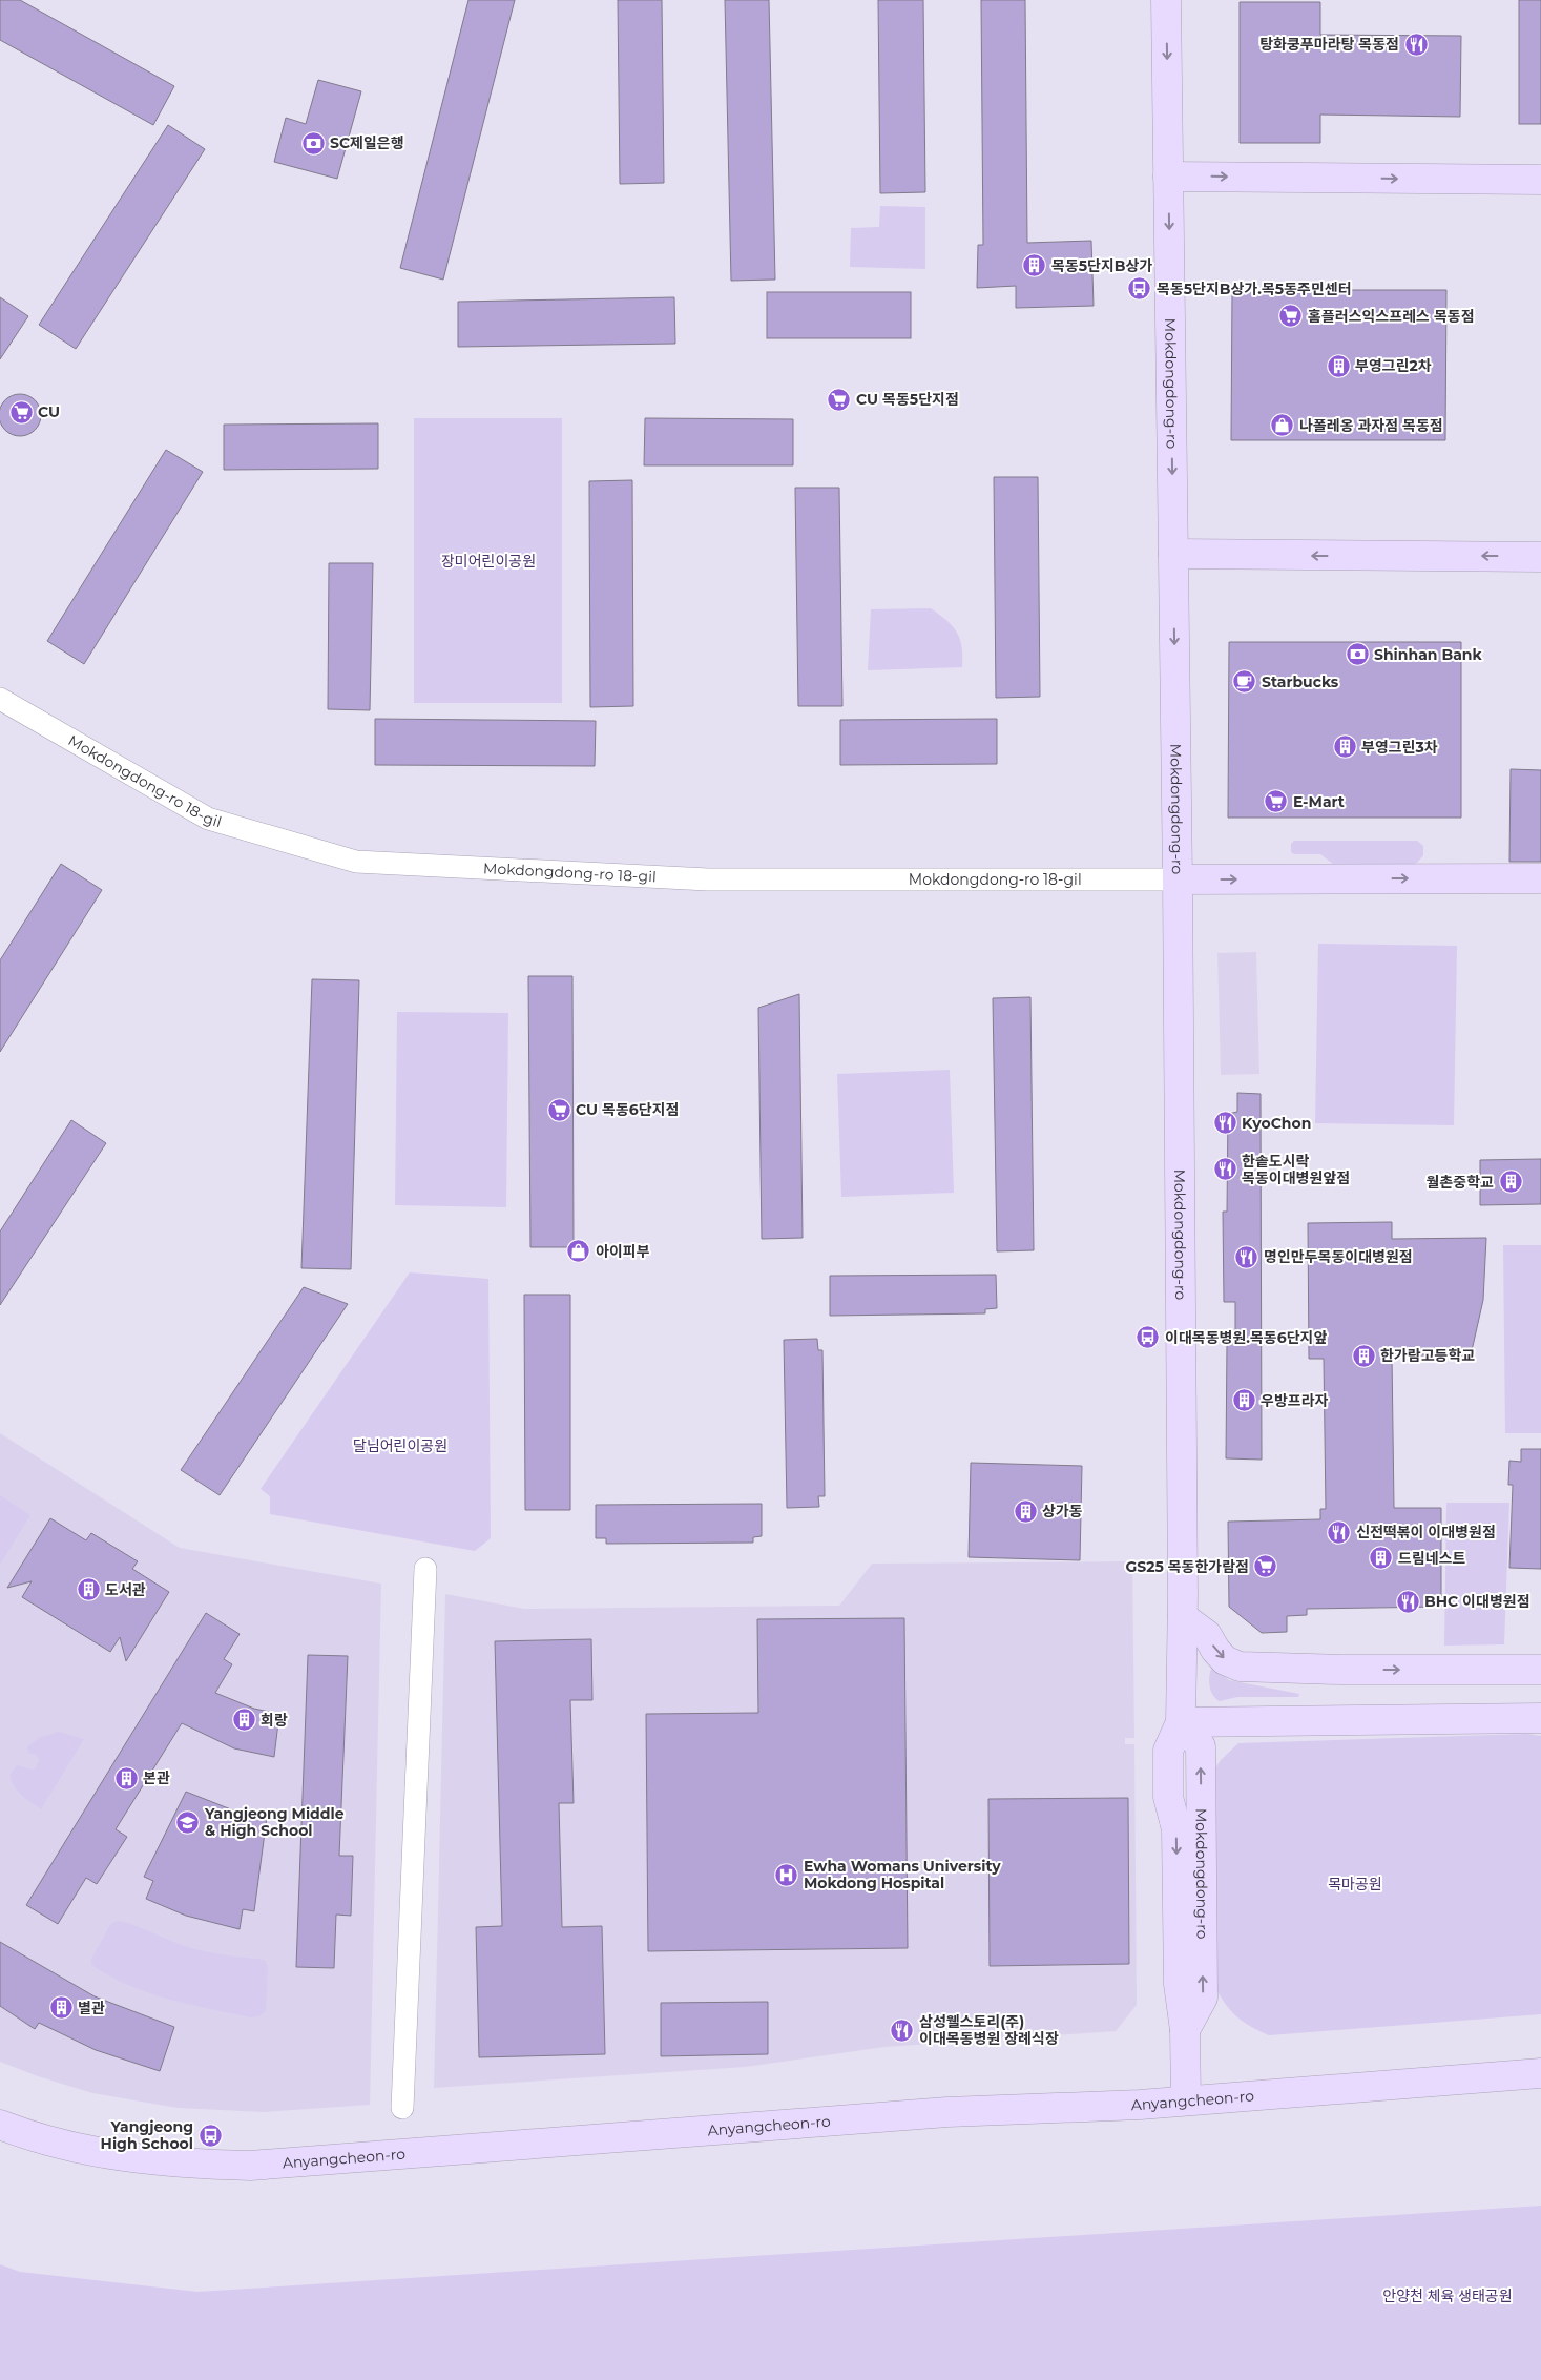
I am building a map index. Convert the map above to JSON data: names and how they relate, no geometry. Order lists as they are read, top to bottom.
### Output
{
  "streets": {
    "main road": ["Mokdongdong-ro", "Anyangcheon-ro"],
    "street": ["Mokdongdong-ro 18-gil"]
  },
  "crossings": [
    ["Mokdongdong-ro", "Mokdongdong-ro 18-gil"],
    ["Mokdongdong-ro", "Anyangcheon-ro"]
  ],
  "one_way": ["Mokdongdong-ro"],
  "parks": [
    "장미어린이공원",
    "달님어린이공원",
    "목마공원",
    "안양천 체육 생태공원"
  ],
  "places": {
    "restaurant": [
      "탕화쿵푸마라탕 목동점",
      "KyoChon",
      "한솥도시락 목동이대병원앞점",
      "명인만두목동이대병원점",
      "신전떡볶이 이대병원점",
      "BHC 이대병원점",
      "삼성웰스토리(주) 이대목동병원 장례식장"
    ],
    "bank": ["SC제일은행", "Shinhan Bank"],
    "building": [
      "목동5단지B상가",
      "부영그린2차",
      "부영그린3차",
      "월촌중학교",
      "한가람고등학교",
      "우방프라자",
      "상가동",
      "드림네스트",
      "도서관",
      "회랑",
      "본관",
      "별관"
    ],
    "bus stop": ["목동5단지B상가.목5동주민센터", "이대목동병원.목동6단지앞", "Yangjeong High School"],
    "supermarket": [
      "홈플러스익스프레스 목동점",
      "CU 목동5단지점",
      "CU",
      "E-Mart",
      "CU 목동6단지점",
      "GS25 목동한가람점"
    ],
    "shop": ["나폴레옹 과자점 목동점", "아이피부"],
    "cafe": ["Starbucks"],
    "school or university": ["Yangjeong Middle & High School"],
    "hospital": ["Ewha Womans University Mokdong Hospital"]
  }
}
